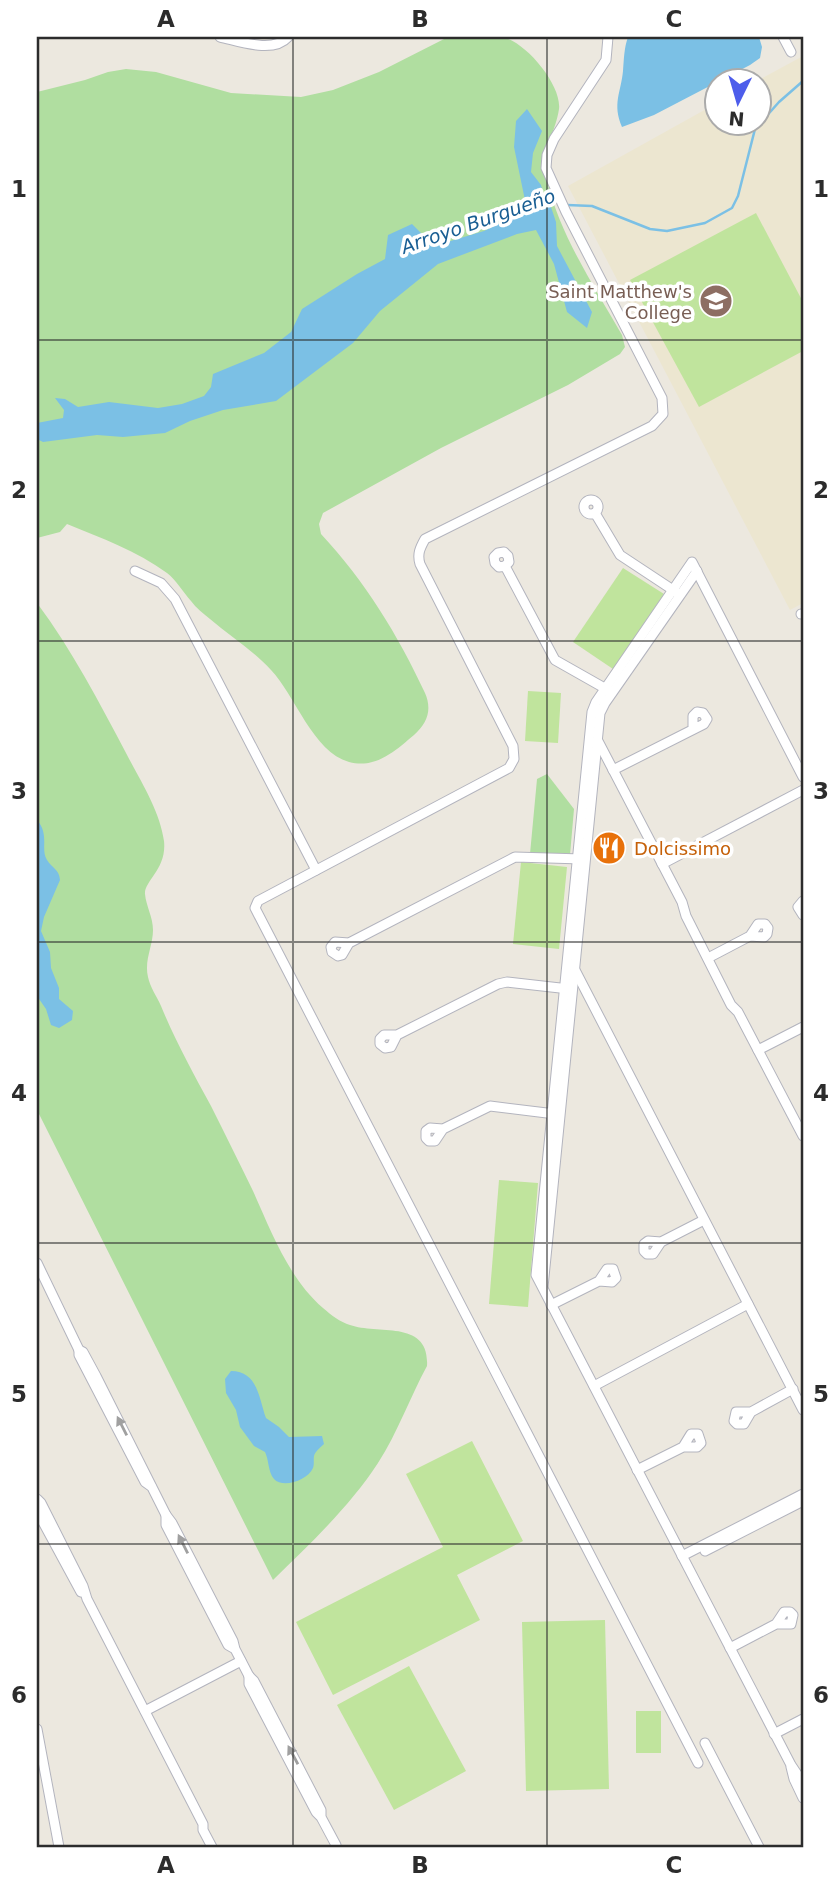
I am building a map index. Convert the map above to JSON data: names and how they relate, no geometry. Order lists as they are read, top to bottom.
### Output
{
  "water": ["Arroyo Burgueño"],
  "places": {
    "school or university": ["Saint Matthew's College"],
    "restaurant": ["Dolcissimo"]
  },
  "north": "bottom",
  "grid": {
    "columns": ["A", "B", "C"],
    "rows": [
      "1",
      "2",
      "3",
      "4",
      "5",
      "6"
    ]
  }
}
